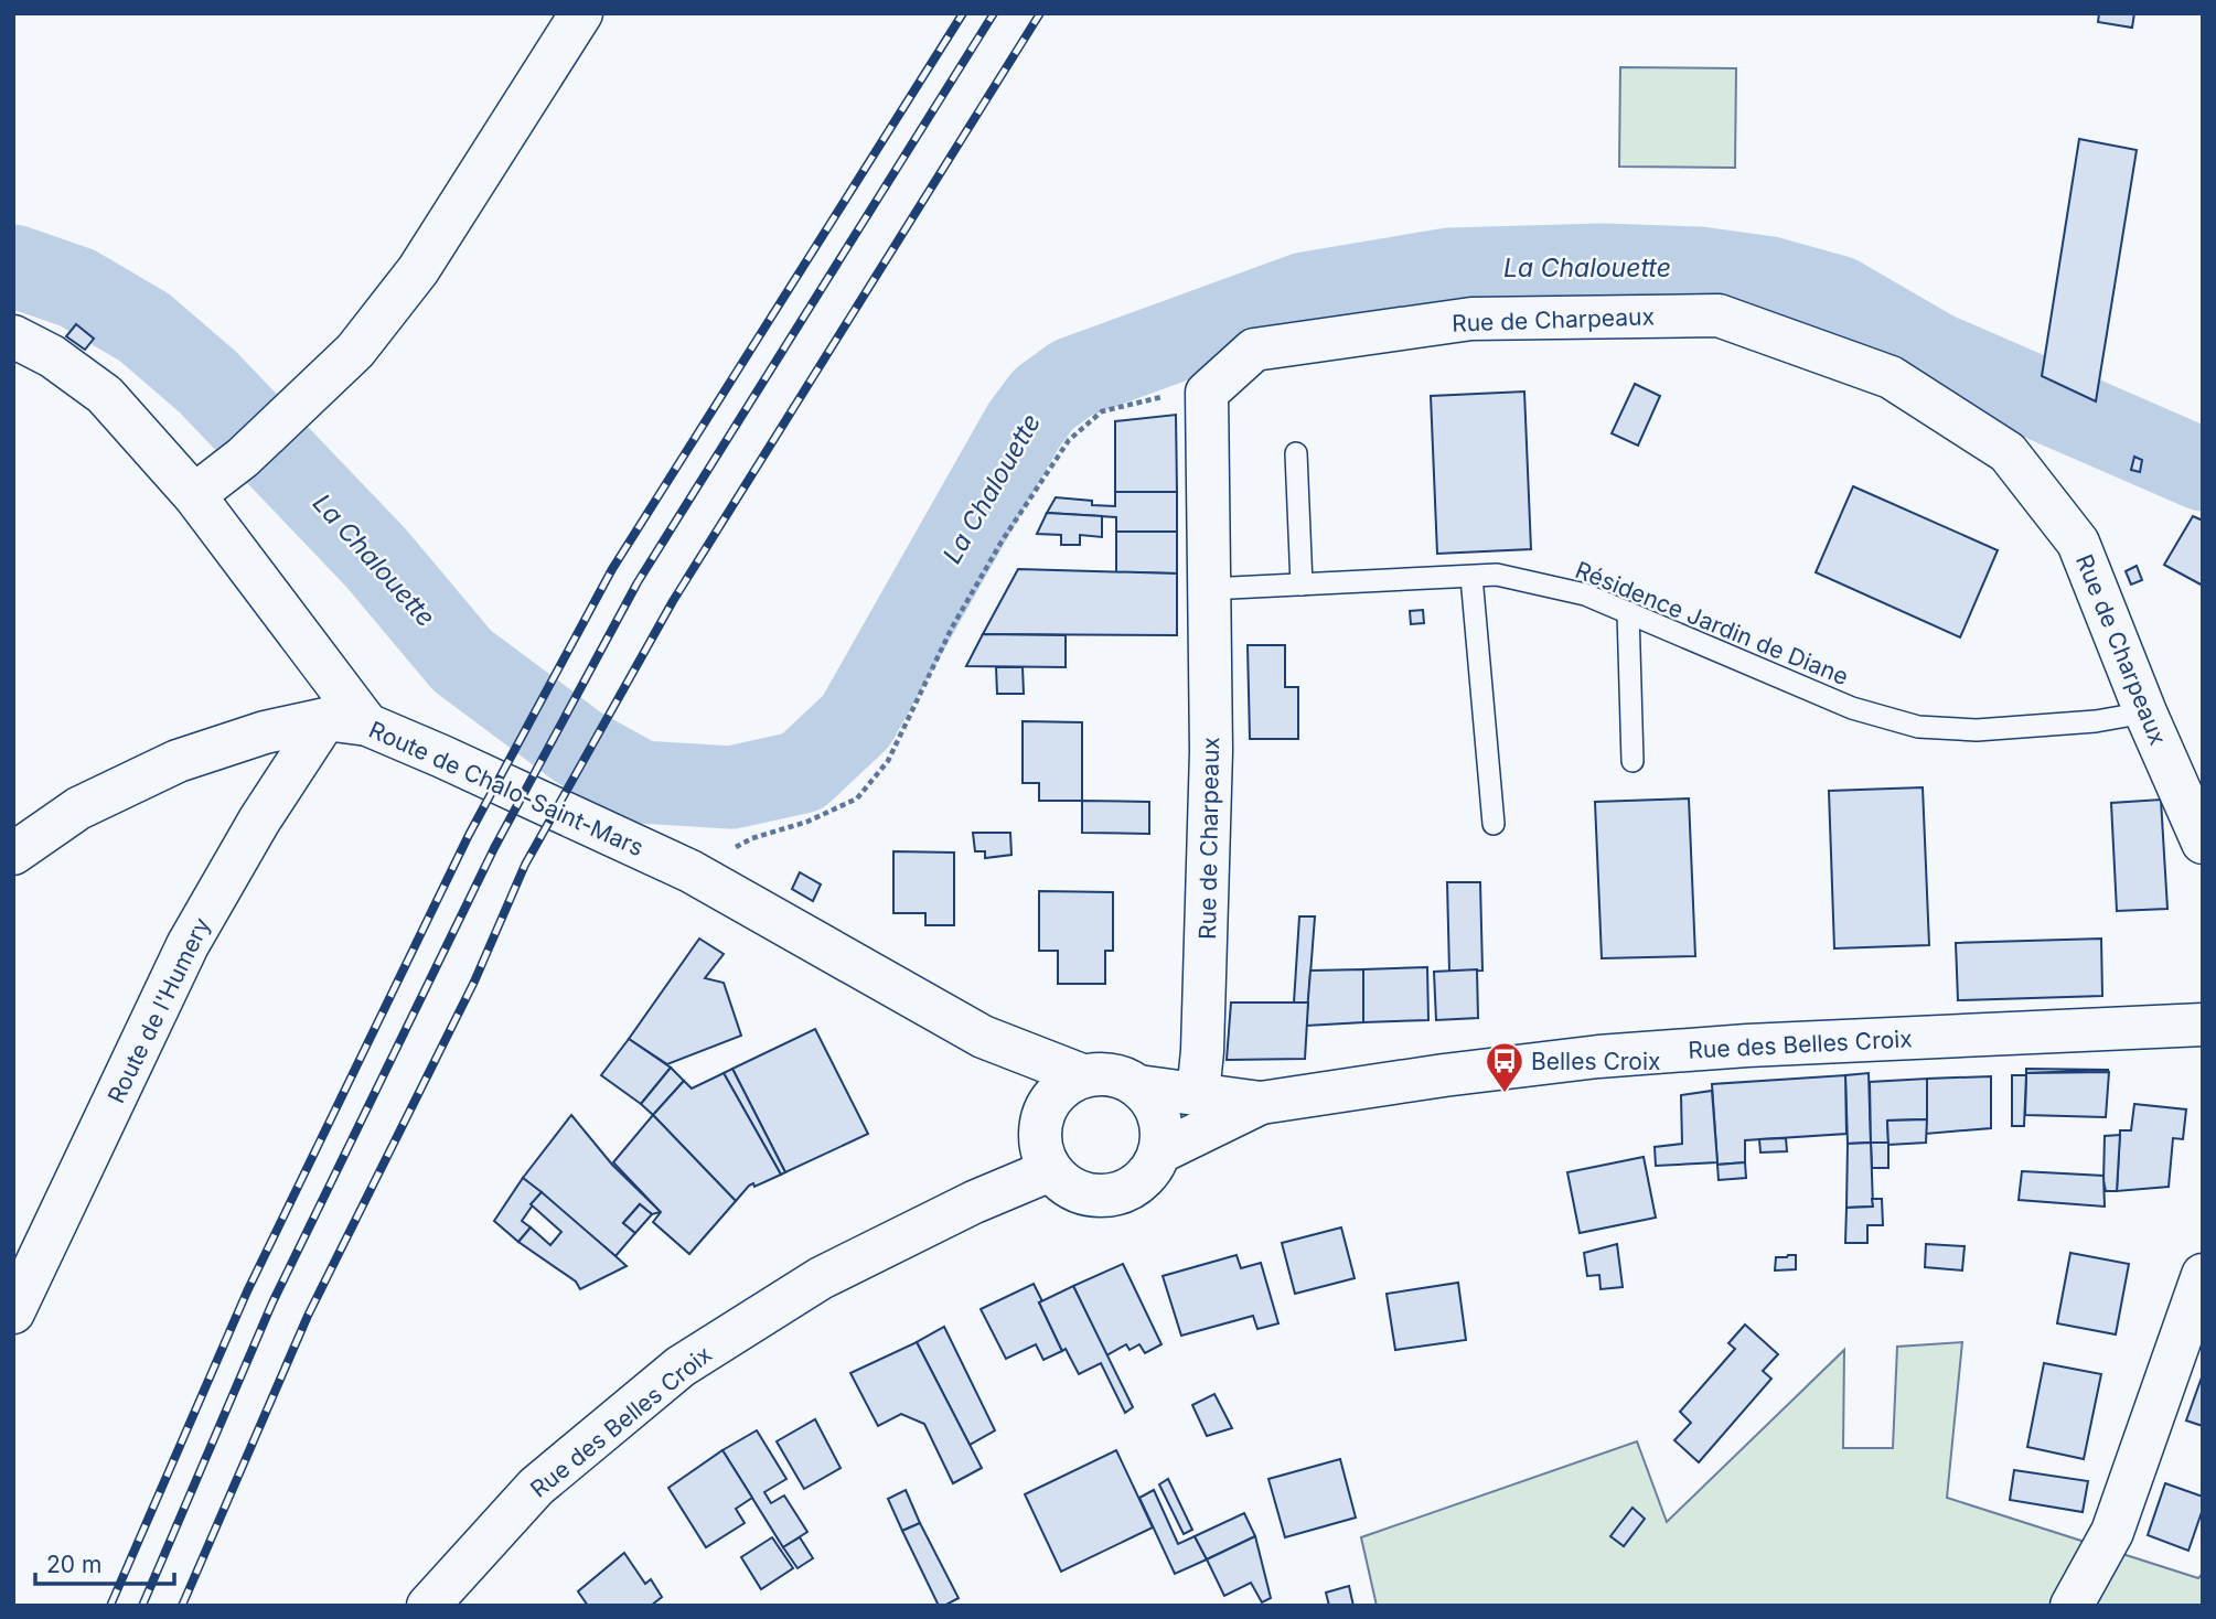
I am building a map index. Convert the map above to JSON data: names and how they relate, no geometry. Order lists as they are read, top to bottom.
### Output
{
  "streets": {
    "street": [
      "Rue de Charpeaux",
      "Route de Chalo-Saint-Mars",
      "Route de l'Humery",
      "Rue des Belles Croix"
    ],
    "lane": ["Résidence Jardin de Diane"]
  },
  "crossings": [
    ["Rue de Charpeaux", "Résidence Jardin de Diane"],
    ["Rue de Charpeaux", "Rue des Belles Croix"],
    ["Route de Chalo-Saint-Mars", "Route de l'Humery"],
    ["Route de Chalo-Saint-Mars", "Rue des Belles Croix"]
  ],
  "water": ["La Chalouette"],
  "places": {
    "bus stop": ["Belles Croix"]
  },
  "scale_bar": "20 m"
}
